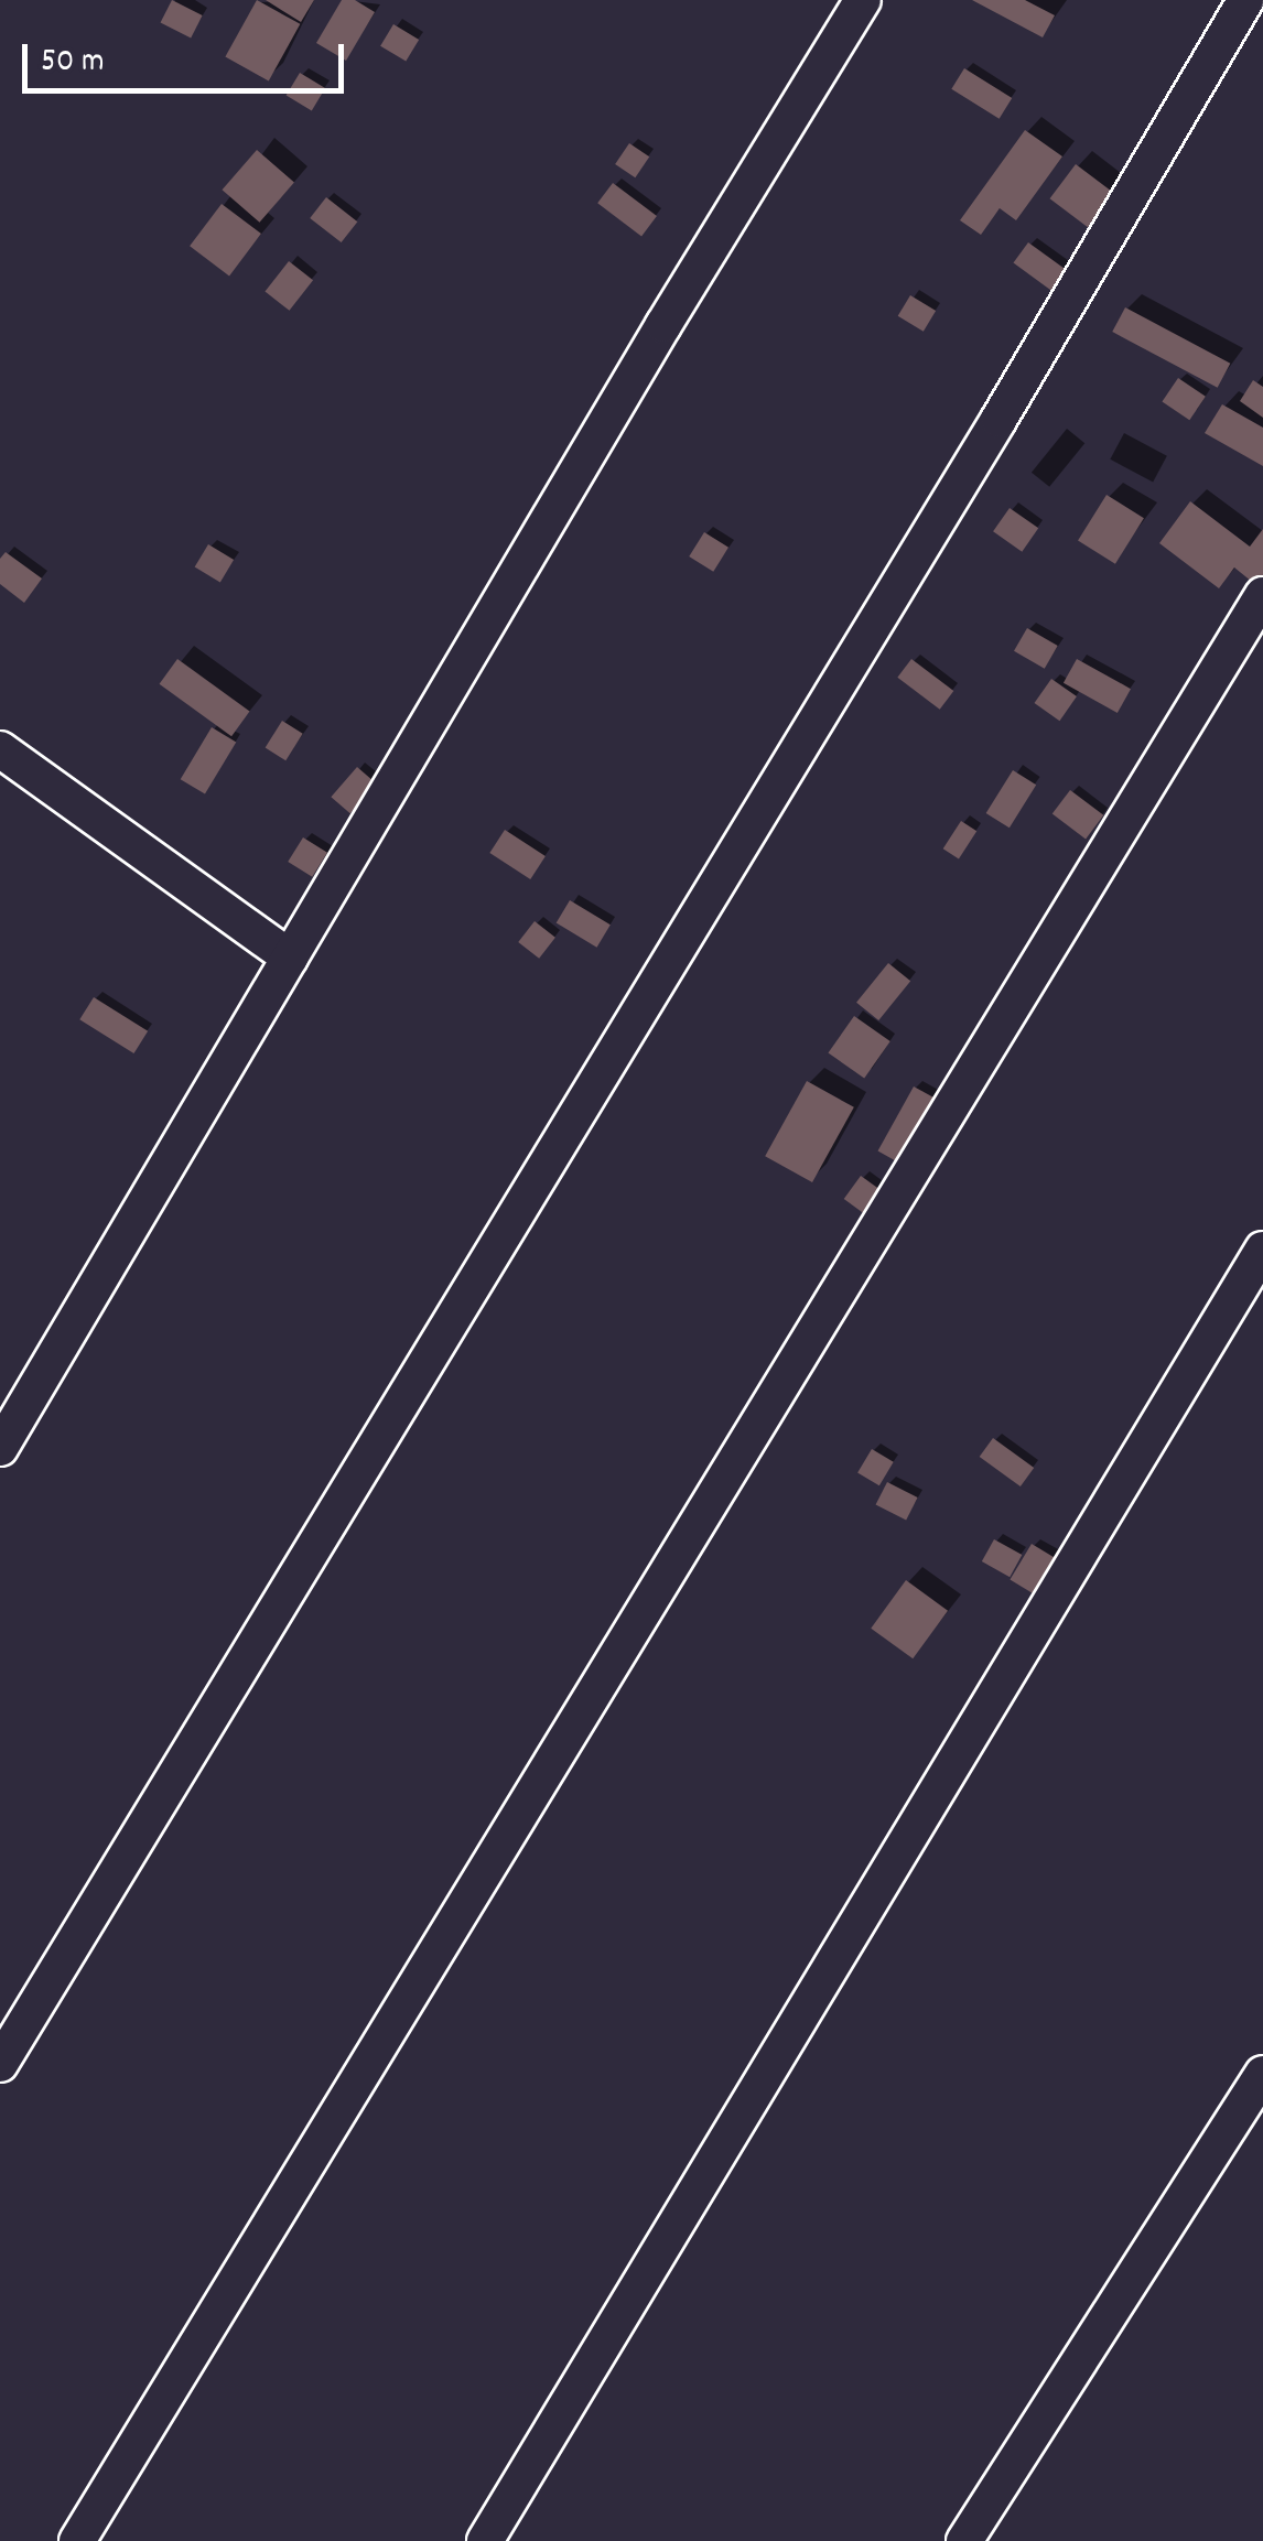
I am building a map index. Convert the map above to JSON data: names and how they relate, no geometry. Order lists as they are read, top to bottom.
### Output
{
  "scale_bar": "50 m"
}
